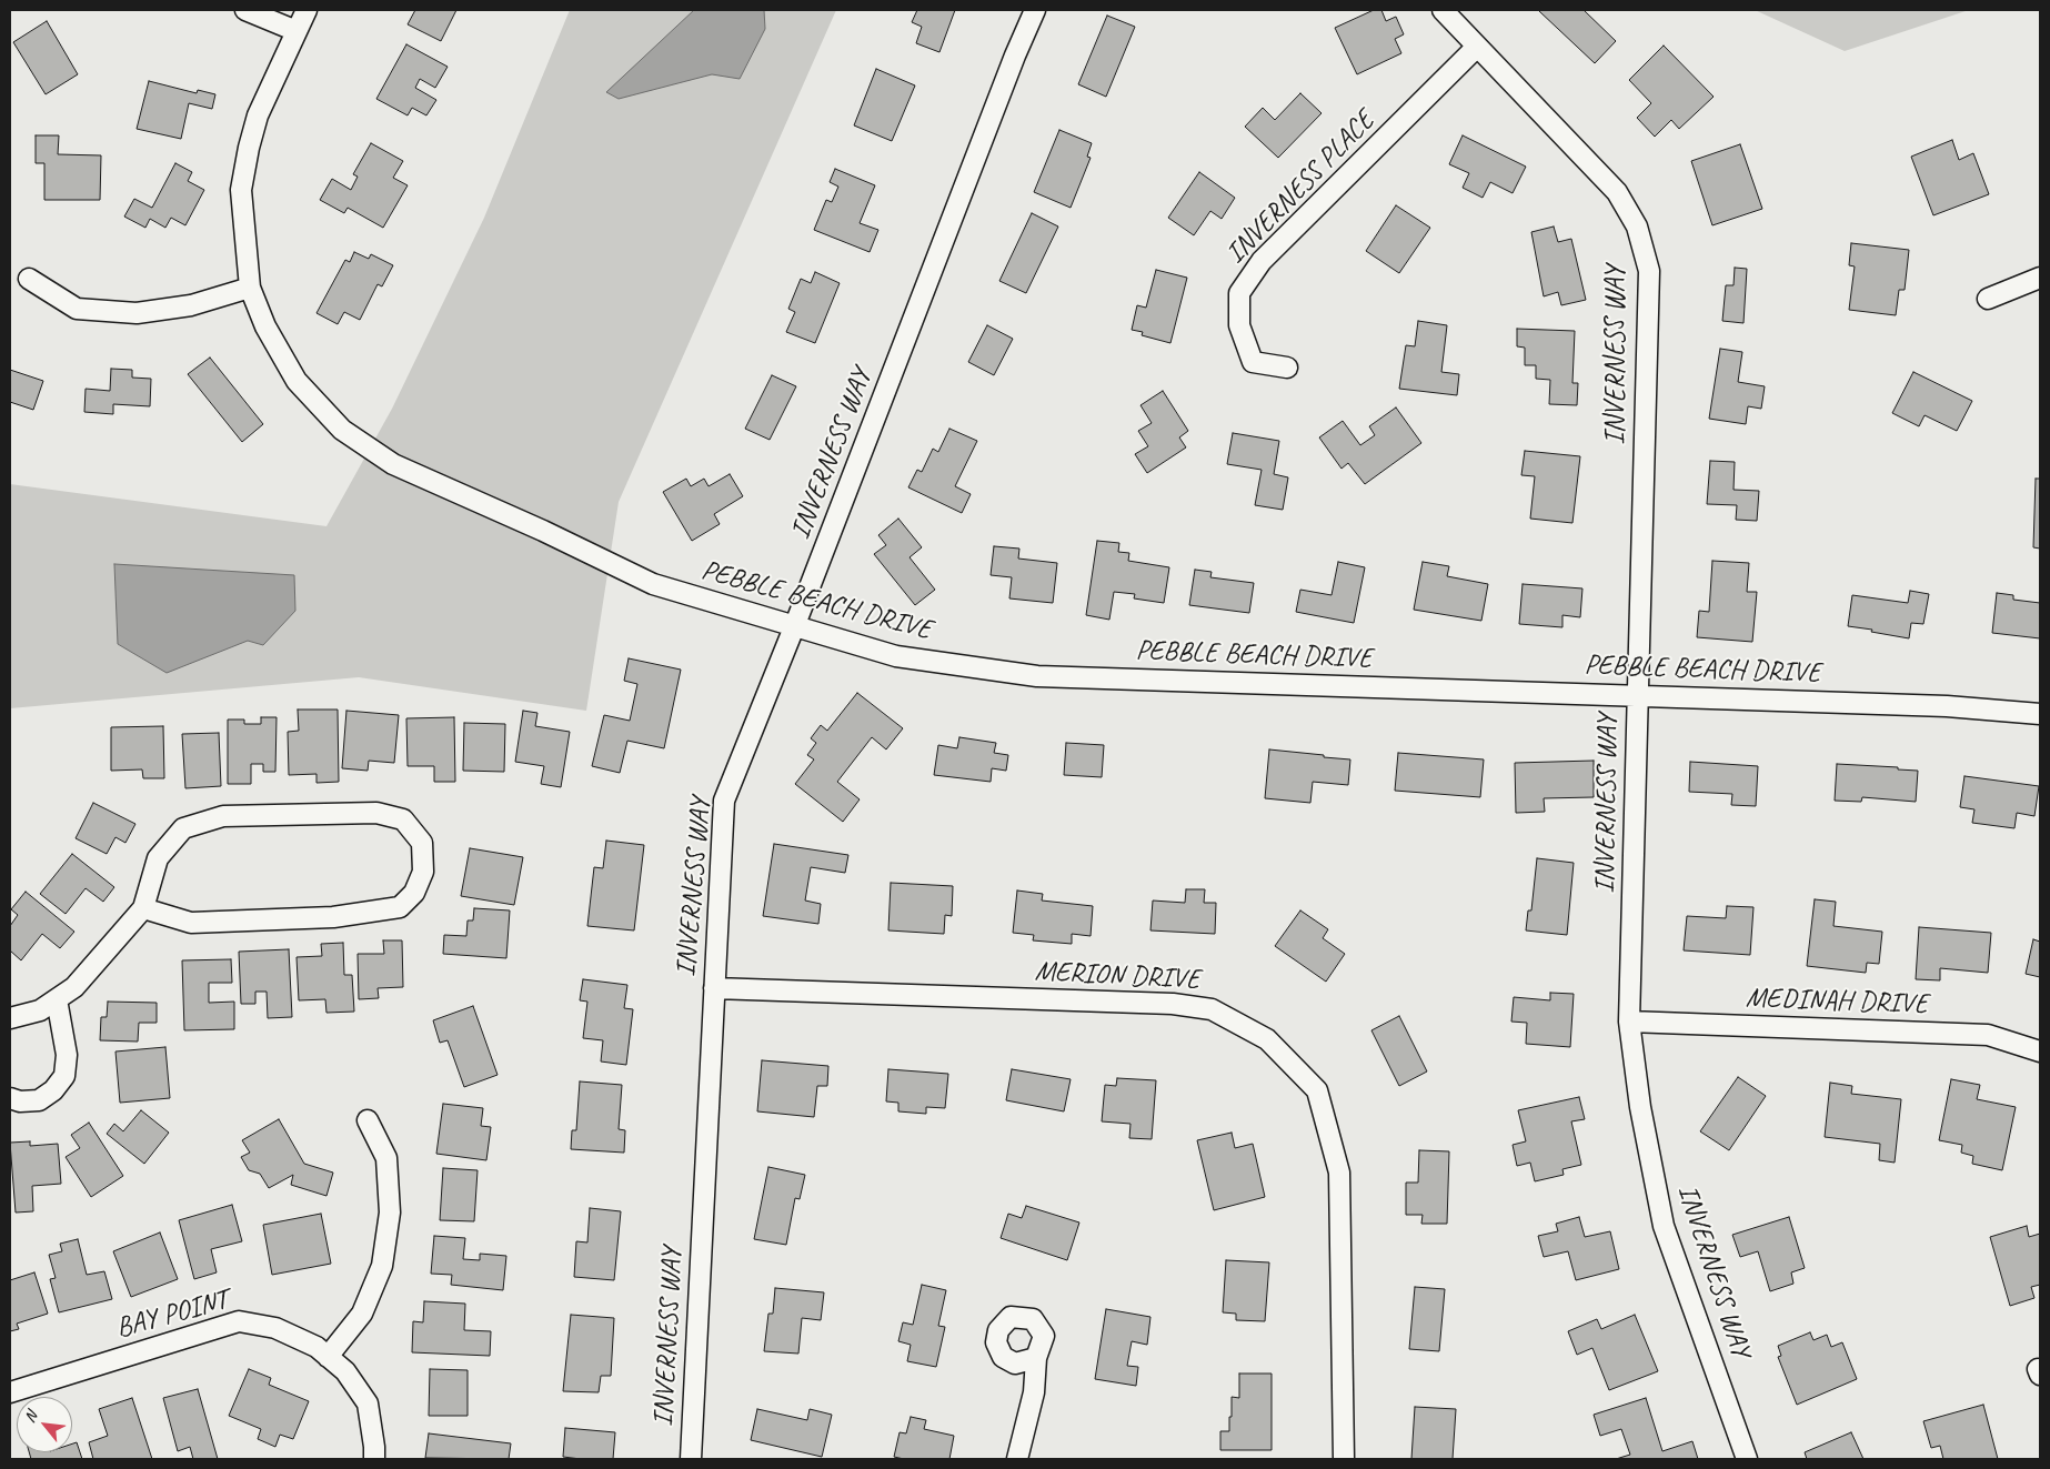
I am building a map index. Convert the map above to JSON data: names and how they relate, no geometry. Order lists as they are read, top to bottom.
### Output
{
  "streets": {
    "street": [
      "INVERNESS PLACE",
      "INVERNESS WAY",
      "PEBBLE BEACH DRIVE",
      "MERION DRIVE",
      "MEDINAH DRIVE",
      "BAY POINT"
    ]
  },
  "crossings": [
    ["INVERNESS PLACE", "INVERNESS WAY"],
    ["INVERNESS WAY", "PEBBLE BEACH DRIVE"],
    ["INVERNESS WAY", "MERION DRIVE"],
    ["INVERNESS WAY", "MEDINAH DRIVE"]
  ],
  "north": "top left"
}
